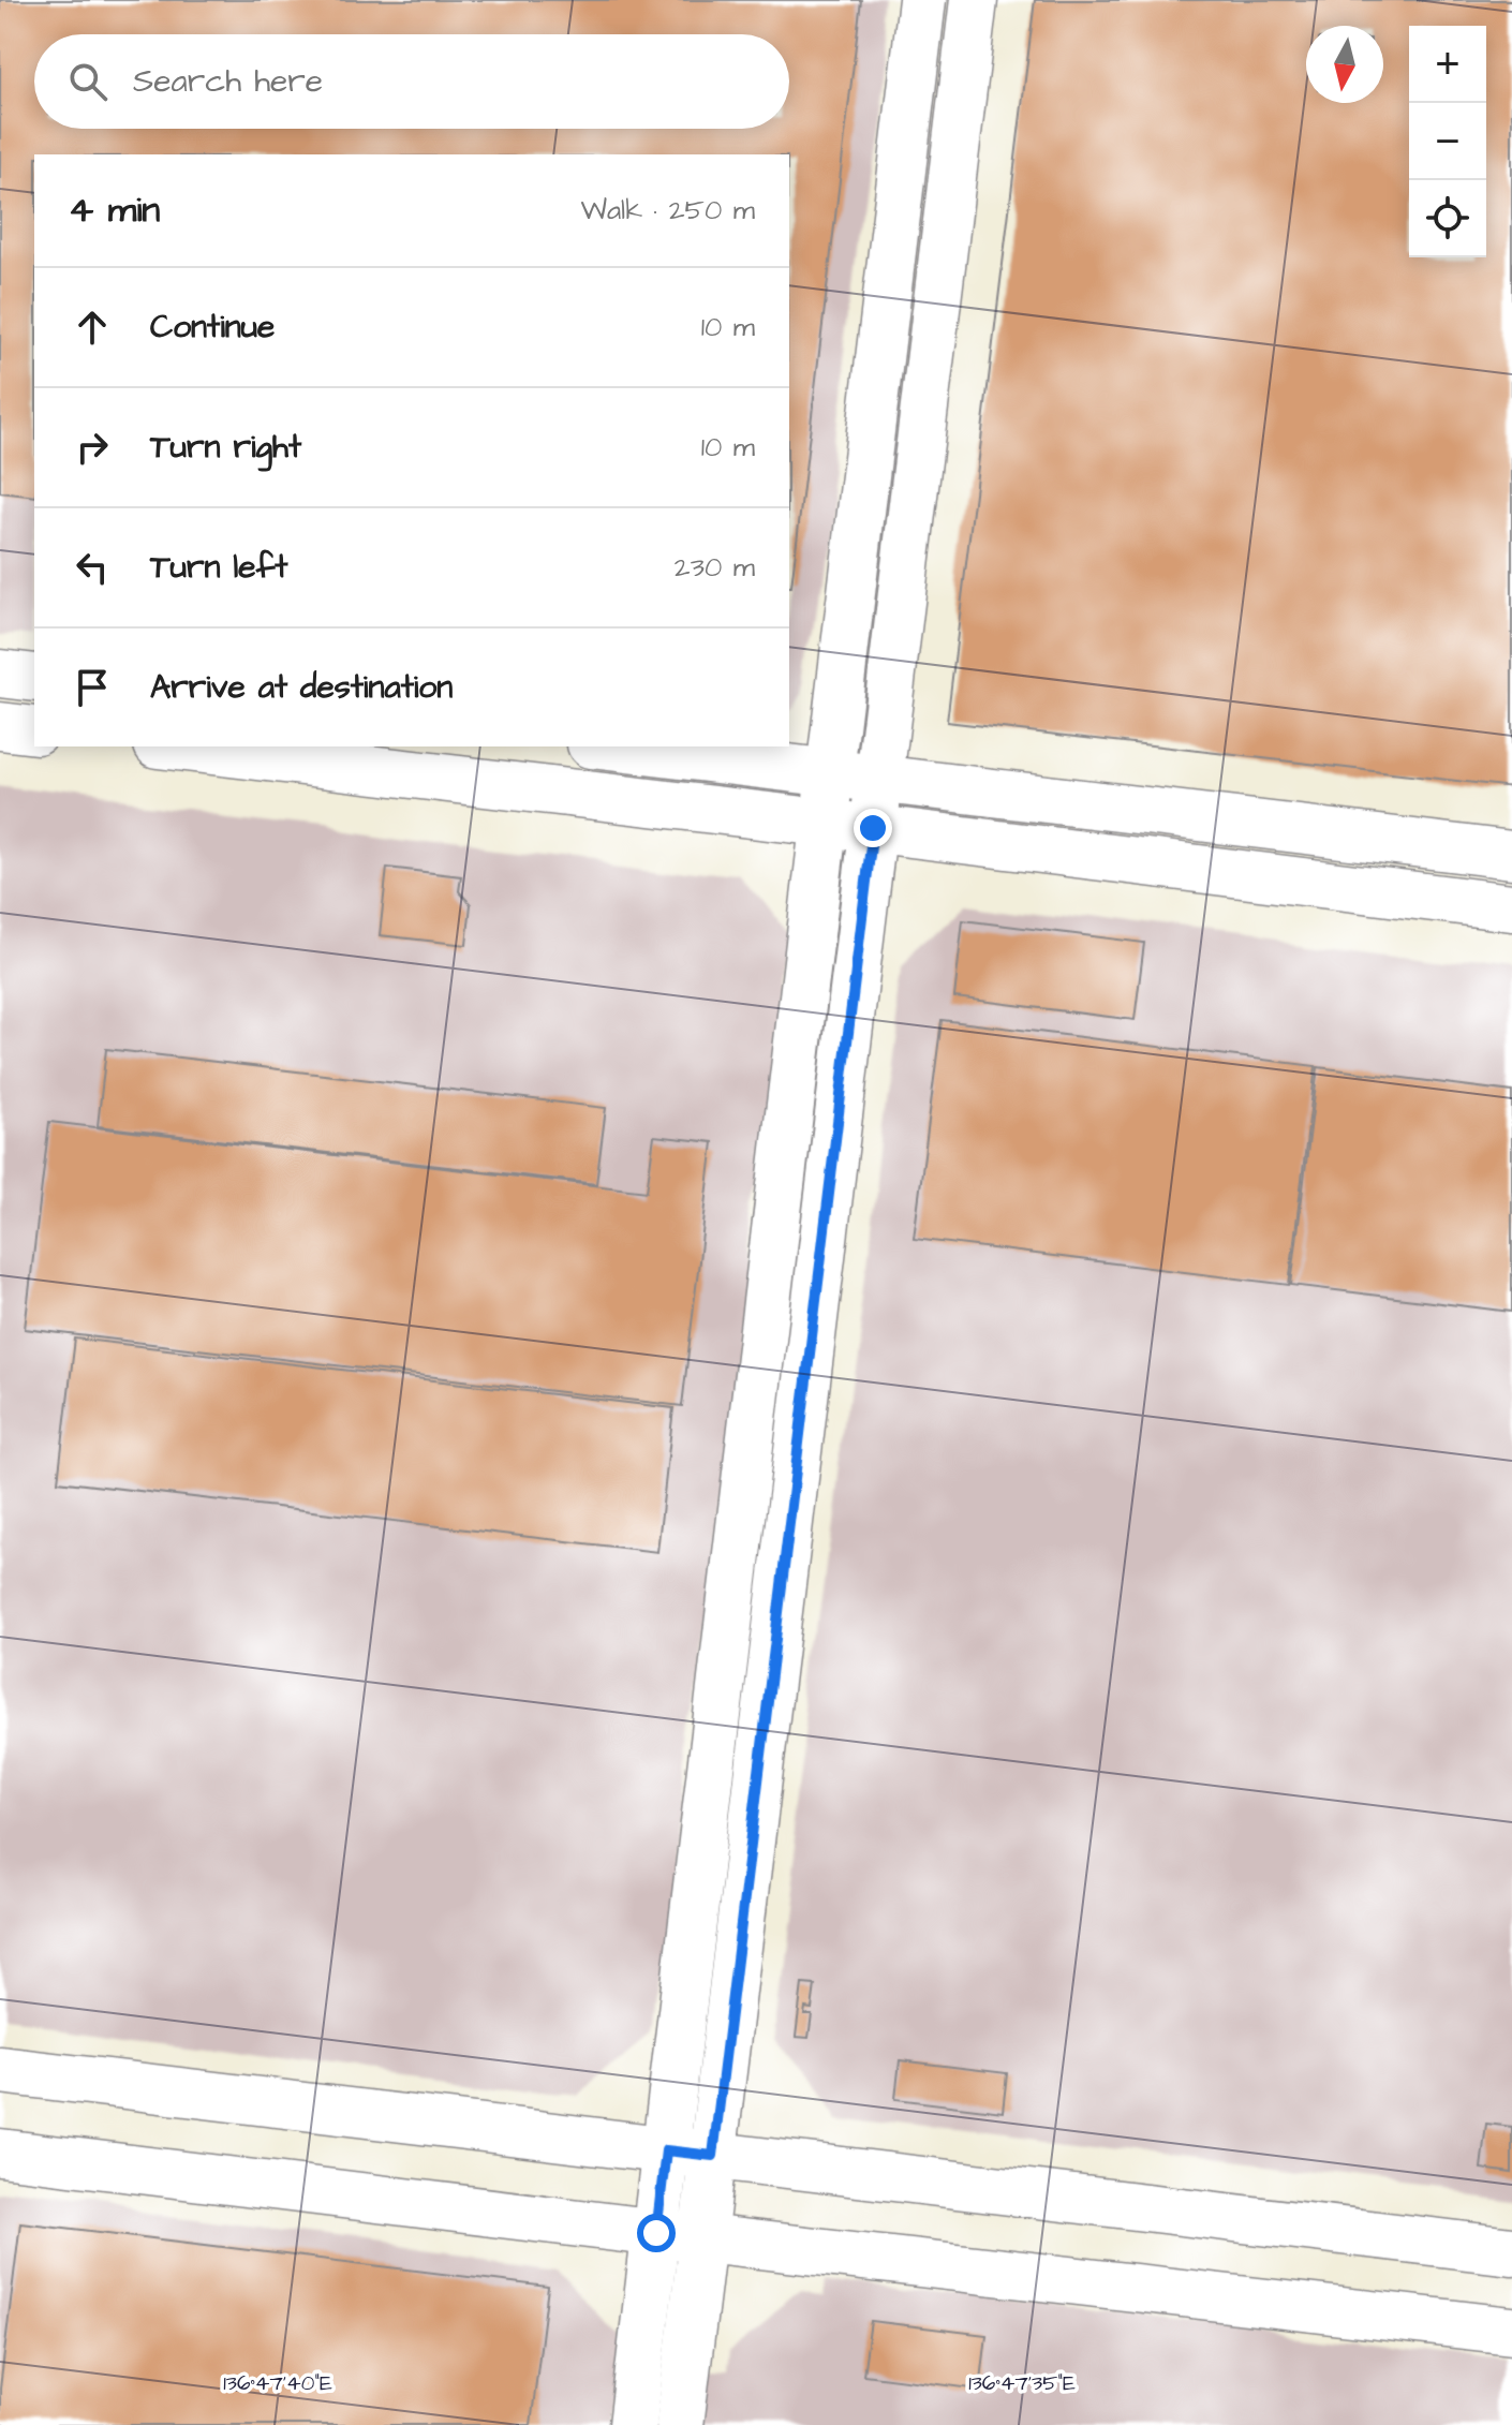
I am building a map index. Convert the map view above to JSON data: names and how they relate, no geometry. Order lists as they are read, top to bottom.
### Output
{
  "north": "bottom",
  "page": {
    "map_buttons": ["+", "−"],
    "search": "Search here",
    "heading": ["4 min", "Walk · 250 m"],
    "list": [
      ["Continue", "10 m"],
      ["Turn right", "10 m"],
      ["Turn left", "230 m"],
      "Arrive at destination"
    ]
  },
  "coordinates": ["136°47'40\"E", "136°47'35\"E"]
}
